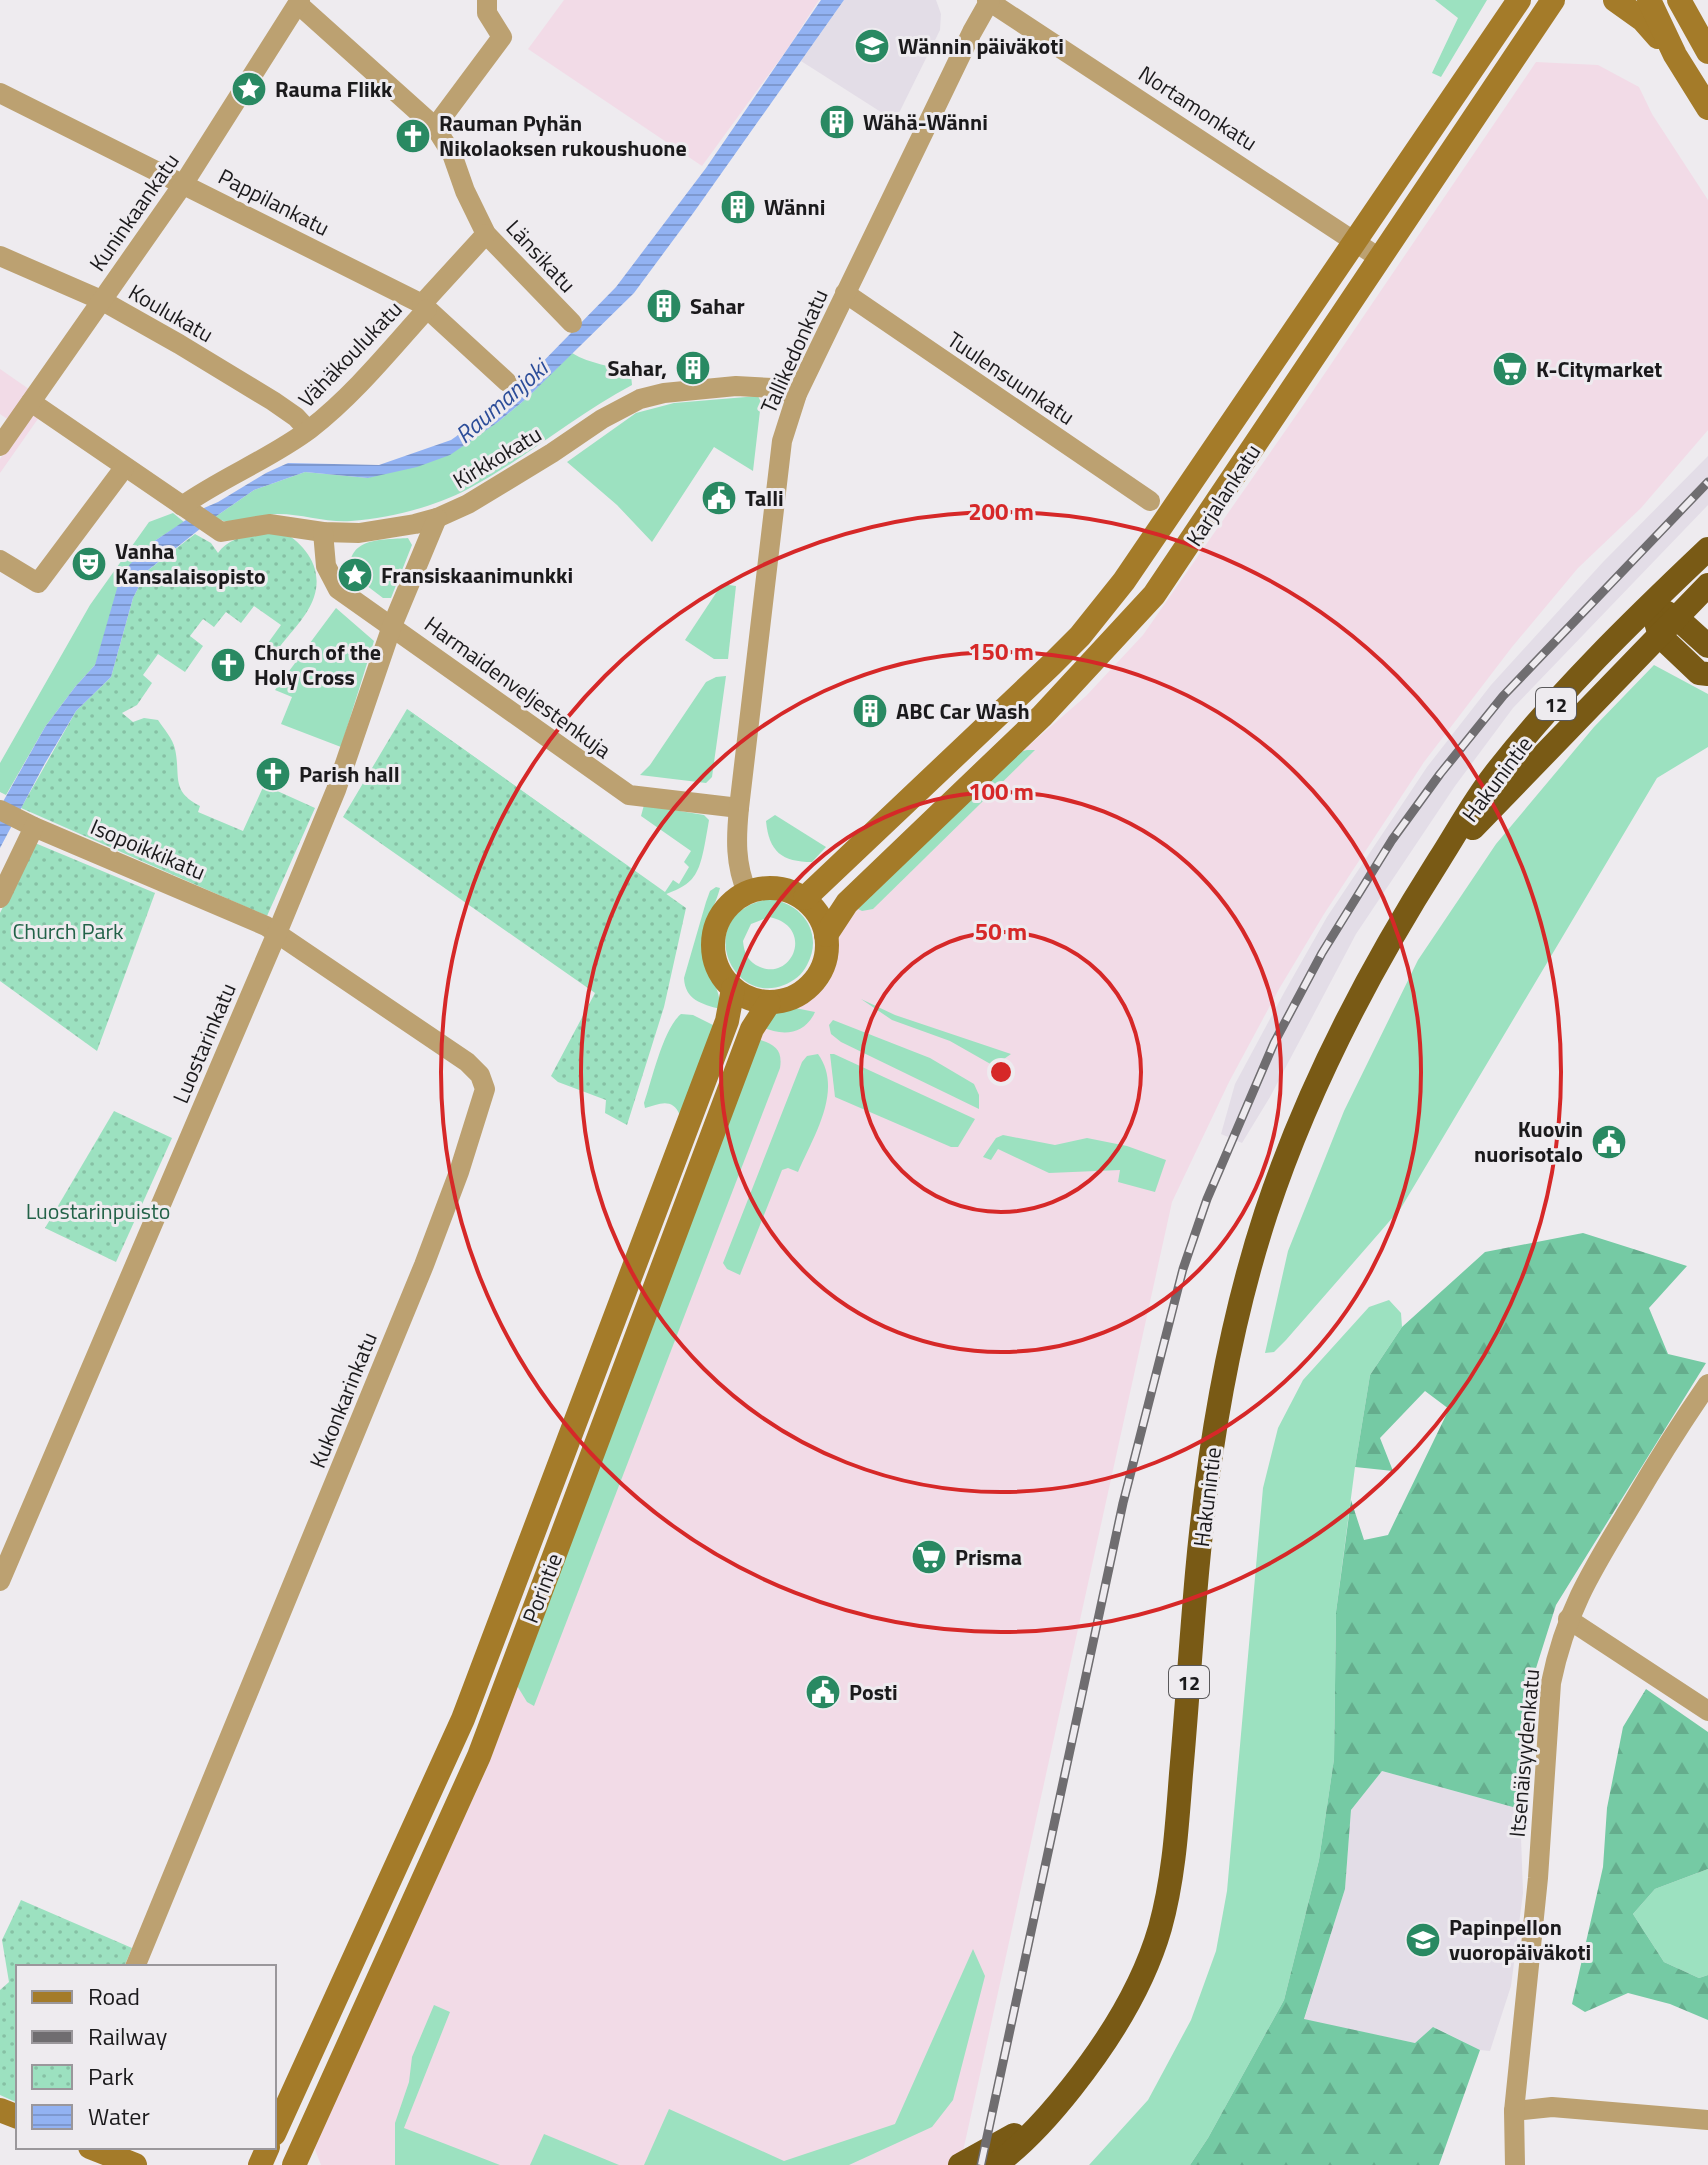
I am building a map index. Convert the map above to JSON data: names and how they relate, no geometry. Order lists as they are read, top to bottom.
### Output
{
  "streets": {
    "highway": ["12", "Hakunintie"],
    "main road": ["Karjalankatu", "Porintie"],
    "street": [
      "Nortamonkatu",
      "Pappilankatu",
      "Kuninkaankatu",
      "Länsikatu",
      "Koulukatu",
      "Tallikedonkatu",
      "Vähäkoulukatu",
      "Tuulensuunkatu",
      "Kirkkokatu",
      "Harmaidenveljestenkuja",
      "Isopoikkikatu",
      "Luostarinkatu",
      "Kukonkarinkatu",
      "Itsenäisyydenkatu"
    ]
  },
  "crossings": [
    ["Nortamonkatu", "Tallikedonkatu"],
    ["Nortamonkatu", "Karjalankatu"],
    ["Pappilankatu", "Kuninkaankatu"],
    ["Pappilankatu", "Vähäkoulukatu"],
    ["Kuninkaankatu", "Länsikatu"],
    ["Kuninkaankatu", "Koulukatu"],
    ["Länsikatu", "Vähäkoulukatu"],
    ["Koulukatu", "Vähäkoulukatu"],
    ["Tallikedonkatu", "Tuulensuunkatu"],
    ["Tallikedonkatu", "Kirkkokatu"],
    ["Tallikedonkatu", "Karjalankatu"],
    ["Tallikedonkatu", "Harmaidenveljestenkuja"],
    ["Tallikedonkatu", "Porintie"],
    ["Vähäkoulukatu", "Kirkkokatu"],
    ["Kirkkokatu", "Harmaidenveljestenkuja"],
    ["Kirkkokatu", "Luostarinkatu"],
    ["Karjalankatu", "Porintie"],
    ["Harmaidenveljestenkuja", "Luostarinkatu"],
    ["Isopoikkikatu", "Luostarinkatu"],
    ["Isopoikkikatu", "Kukonkarinkatu"],
    ["Luostarinkatu", "Kukonkarinkatu"]
  ],
  "water": ["Raumanjoki"],
  "parks": ["Church Park", "Luostarinpuisto"],
  "places": {
    "school or university": ["Wännin päiväkoti", "Papinpellon vuoropäiväkoti"],
    "place": ["Rauma Flikk", "Fransiskaanimunkki"],
    "building": [
      "Wähä-Wänni",
      "Wänni",
      "Sahar",
      "Sahar,",
      "ABC Car Wash"
    ],
    "church": ["Rauman Pyhän Nikolaoksen rukoushuone", "Church of the Holy Cross", "Parish hall"],
    "supermarket": ["K-Citymarket", "Prisma"],
    "public building": ["Talli", "Kuovin nuorisotalo", "Posti"],
    "theatre": ["Vanha Kansalaisopisto"]
  },
  "legend": [
    "Road",
    "Railway",
    "Park",
    "Water"
  ],
  "rings": [
    "200 m",
    "150 m",
    "100 m",
    "50 m"
  ]
}
